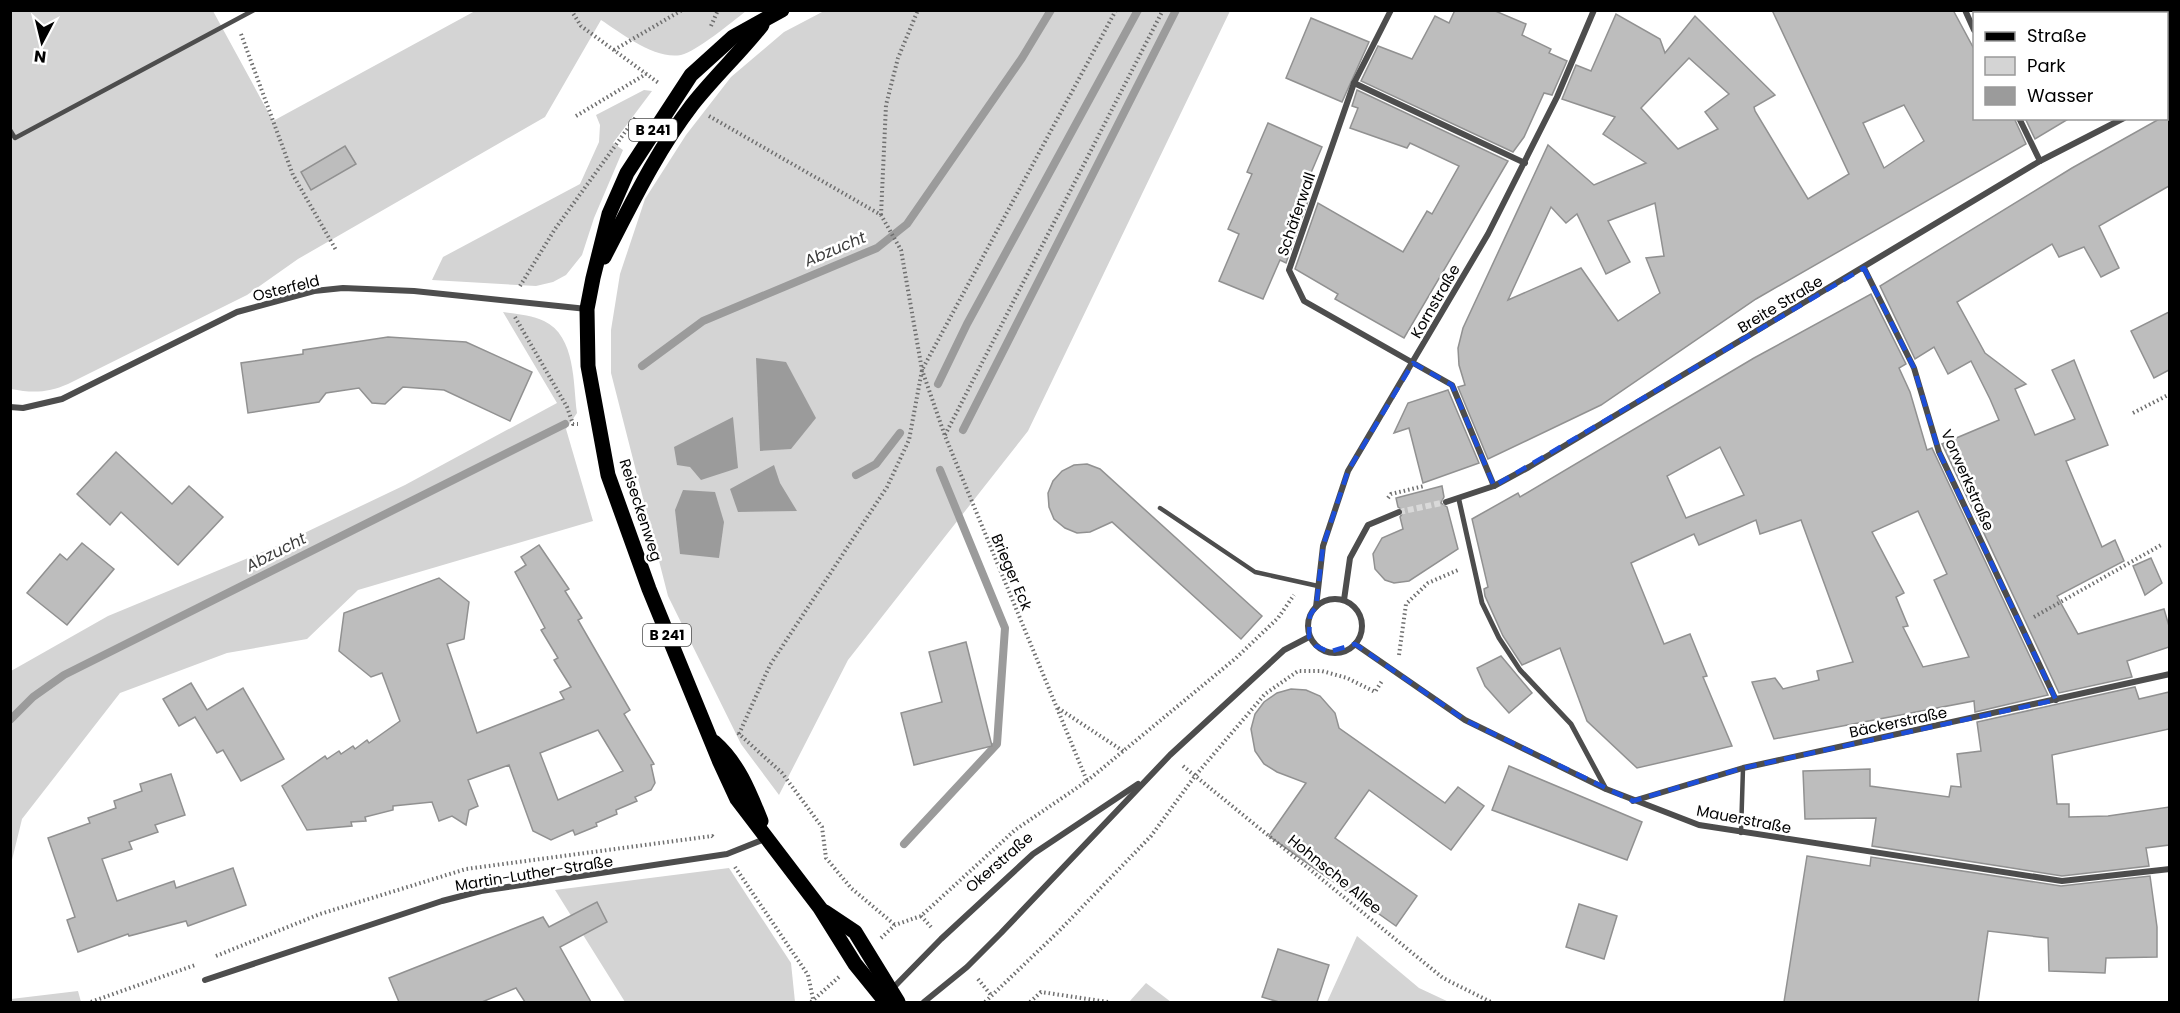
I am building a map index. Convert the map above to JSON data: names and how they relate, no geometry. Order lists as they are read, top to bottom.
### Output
{
  "streets": {
    "main road": ["B 241", "Reiseckenweg"],
    "street": [
      "Schäferwall",
      "Osterfeld",
      "Kornstraße",
      "Breite Straße",
      "Vorwerkstraße",
      "Bäckerstraße",
      "Mauerstraße",
      "Okerstraße",
      "Martin-Luther-Straße"
    ],
    "path": ["Brieger Eck", "Hohnsche Allee"]
  },
  "crossings": [
    ["Schäferwall", "Kornstraße"],
    ["Schäferwall", "Breite Straße"],
    ["Osterfeld", "Reiseckenweg"],
    ["Kornstraße", "Mauerstraße"],
    ["Kornstraße", "Okerstraße"],
    ["Breite Straße", "Vorwerkstraße"],
    ["Vorwerkstraße", "Bäckerstraße"],
    ["Reiseckenweg", "Okerstraße"],
    ["Reiseckenweg", "Martin-Luther-Straße"],
    ["Bäckerstraße", "Mauerstraße"],
    ["Mauerstraße", "Okerstraße"],
    ["Okerstraße", "Hohnsche Allee"]
  ],
  "water": ["Abzucht"],
  "legend": ["Straße", "Park", "Wasser"],
  "north": "bottom"
}
